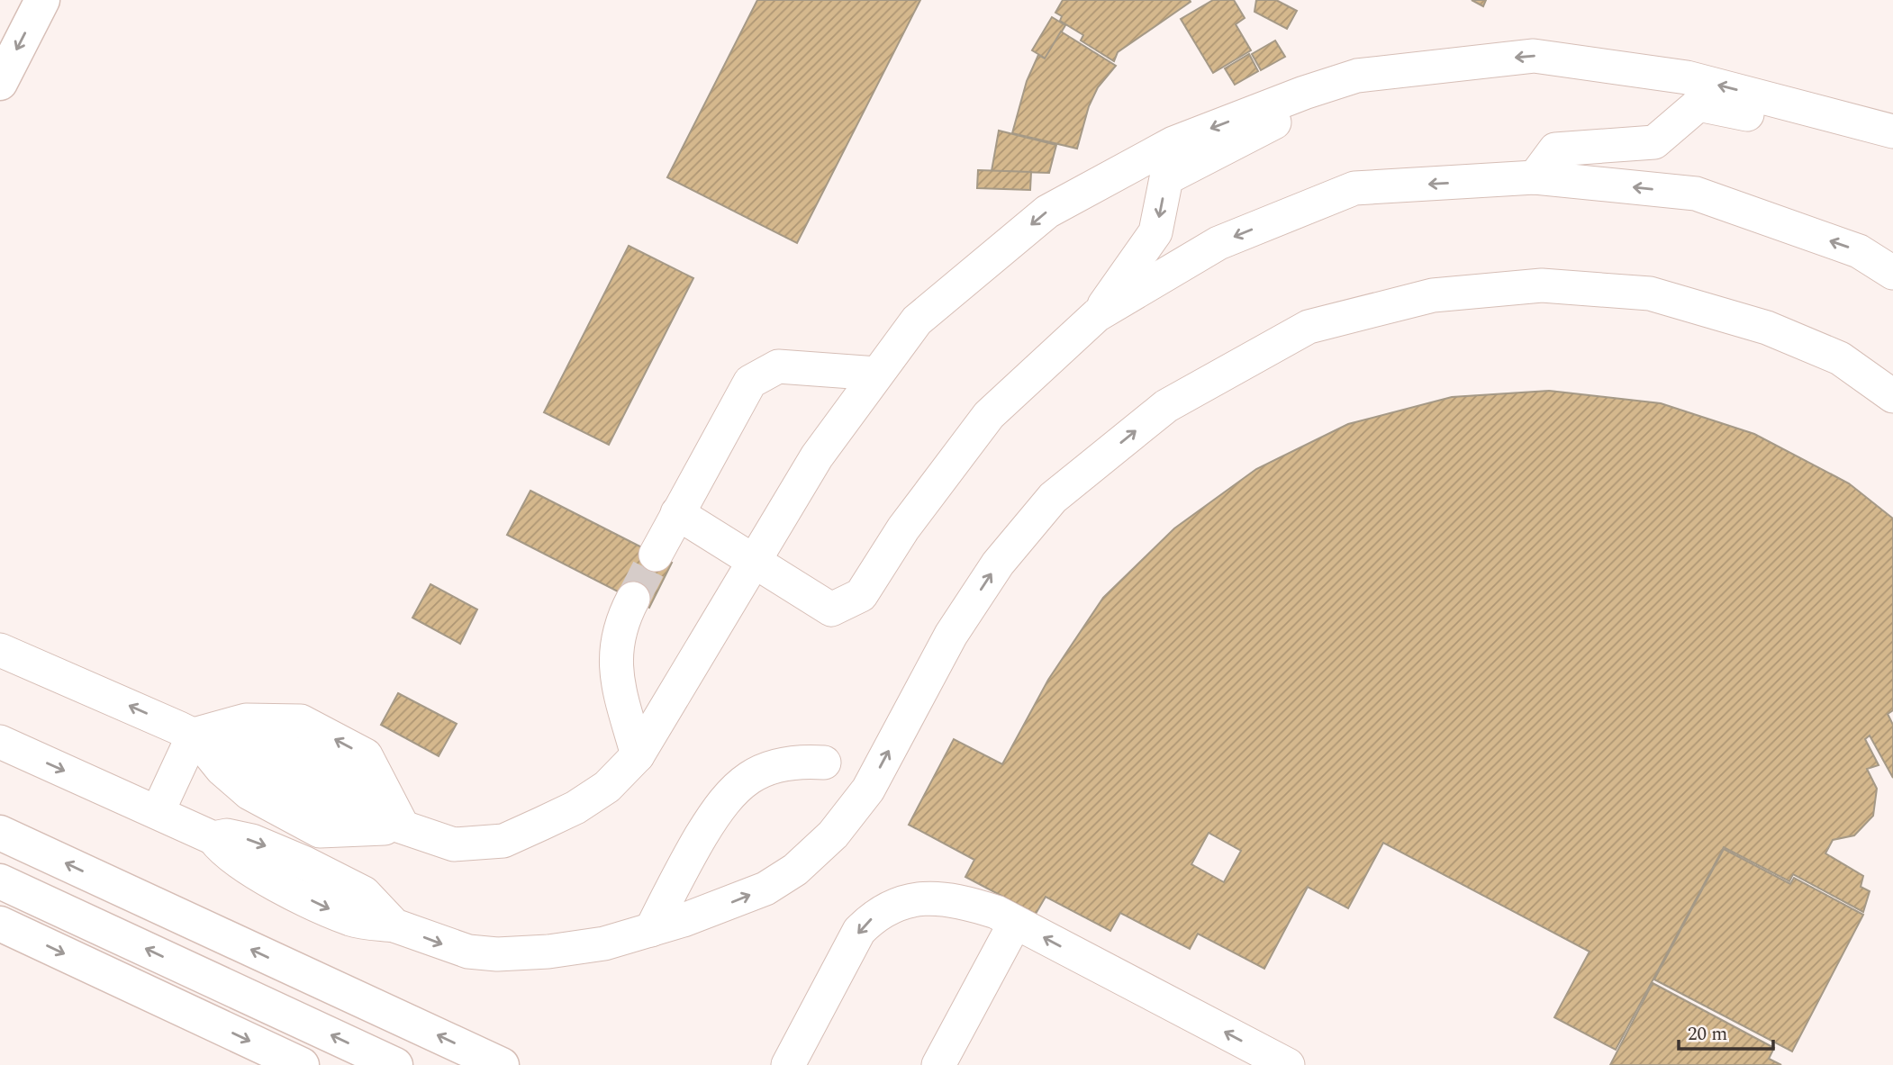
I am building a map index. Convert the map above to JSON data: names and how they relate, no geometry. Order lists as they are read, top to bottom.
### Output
{
  "scale_bar": "20 m"
}
